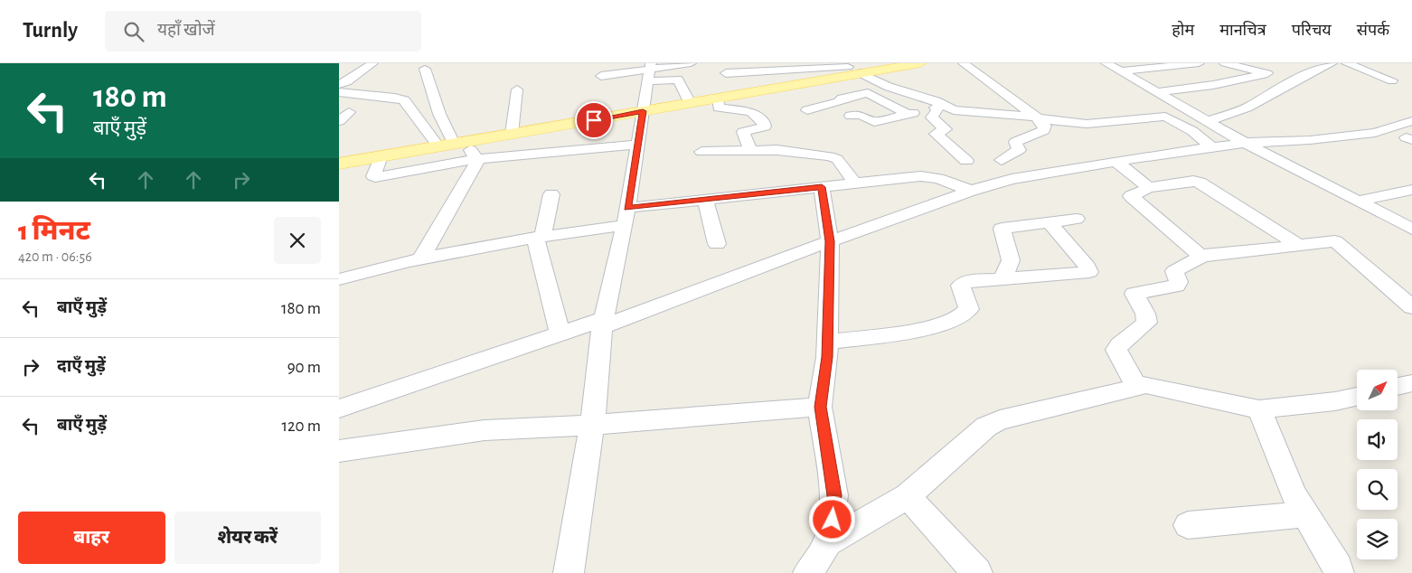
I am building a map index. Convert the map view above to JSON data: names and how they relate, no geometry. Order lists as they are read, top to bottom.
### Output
{
  "north": "top right",
  "page": {
    "header": "Turnly",
    "search": "यहाँ खोजें",
    "nav": [
      "होम",
      "मानचित्र",
      "परिचय",
      "संपर्क"
    ],
    "turn": ["180 m", "बाएँ मुड़ें"],
    "heading": ["1 मिनट", "420 m · 06:56"],
    "list": [
      {
        "name": "बाएँ मुड़ें",
        "value": "180 m"
      },
      {
        "name": "दाएँ मुड़ें",
        "value": "90 m"
      },
      {
        "name": "बाएँ मुड़ें",
        "value": "120 m"
      }
    ],
    "buttons": ["बाहर", "शेयर करें"]
  }
}
